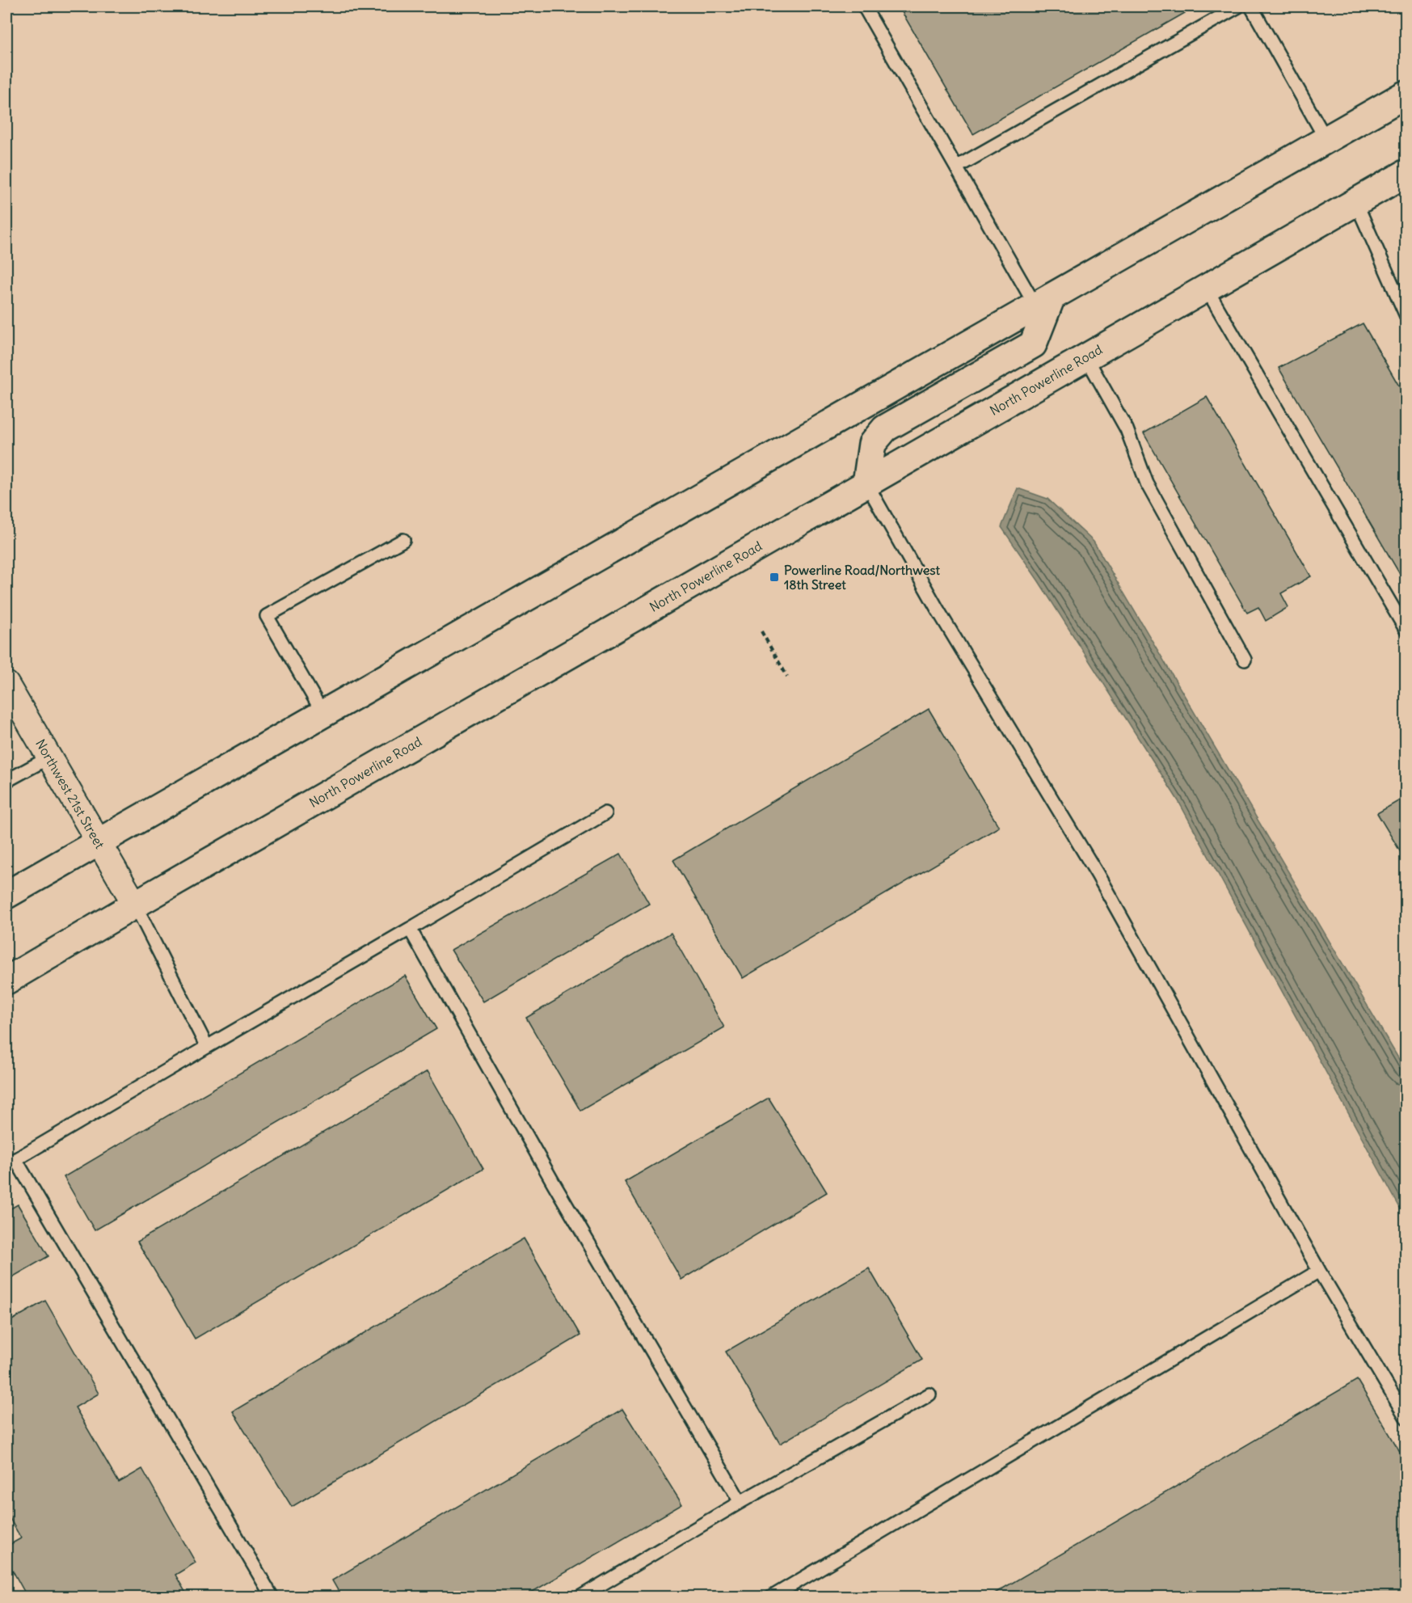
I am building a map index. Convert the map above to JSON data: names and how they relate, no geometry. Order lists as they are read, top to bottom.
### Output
{
  "streets": {
    "main road": ["North Powerline Road"],
    "street": ["Northwest 21st Street"]
  },
  "crossings": [
    ["North Powerline Road", "Northwest 21st Street"]
  ],
  "places": {
    "transit": ["Powerline Road/Northwest 18th Street"]
  }
}
